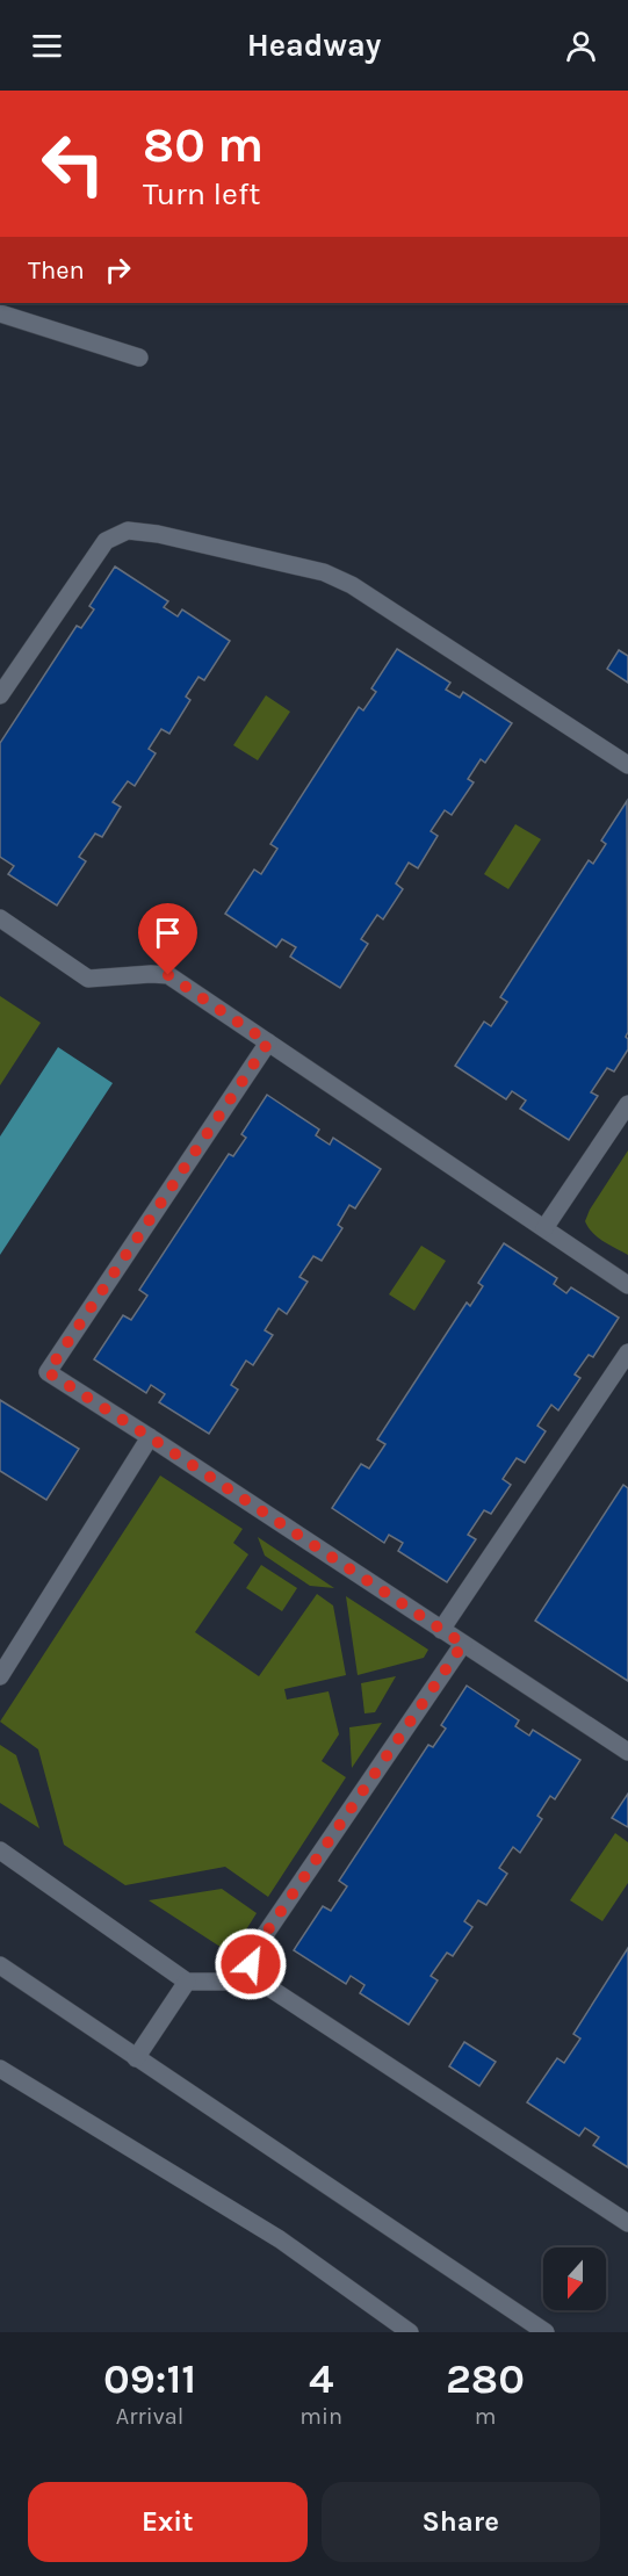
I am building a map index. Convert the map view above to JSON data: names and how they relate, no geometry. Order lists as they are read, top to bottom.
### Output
{
  "north": "bottom",
  "page": {
    "header": "Headway",
    "turn": ["80 m", "Turn left"],
    "then": "Then",
    "eta": [
      "09:11",
      "Arrival",
      "4",
      "min",
      "280",
      "m"
    ],
    "buttons": ["Exit", "Share"]
  }
}
